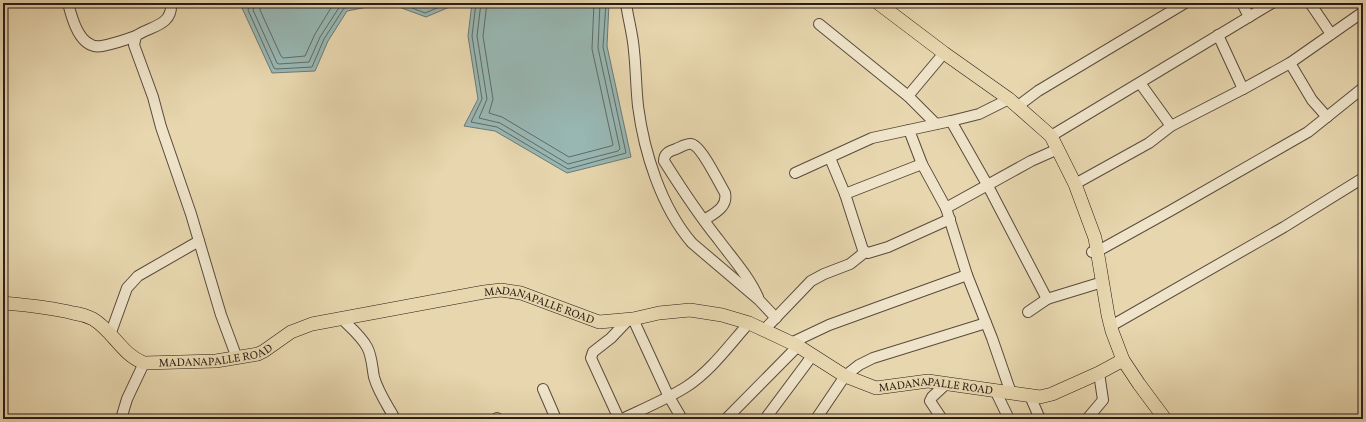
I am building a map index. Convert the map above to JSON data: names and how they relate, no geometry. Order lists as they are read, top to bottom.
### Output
{
  "streets": {
    "main road": ["MADANAPALLE ROAD"]
  }
}
